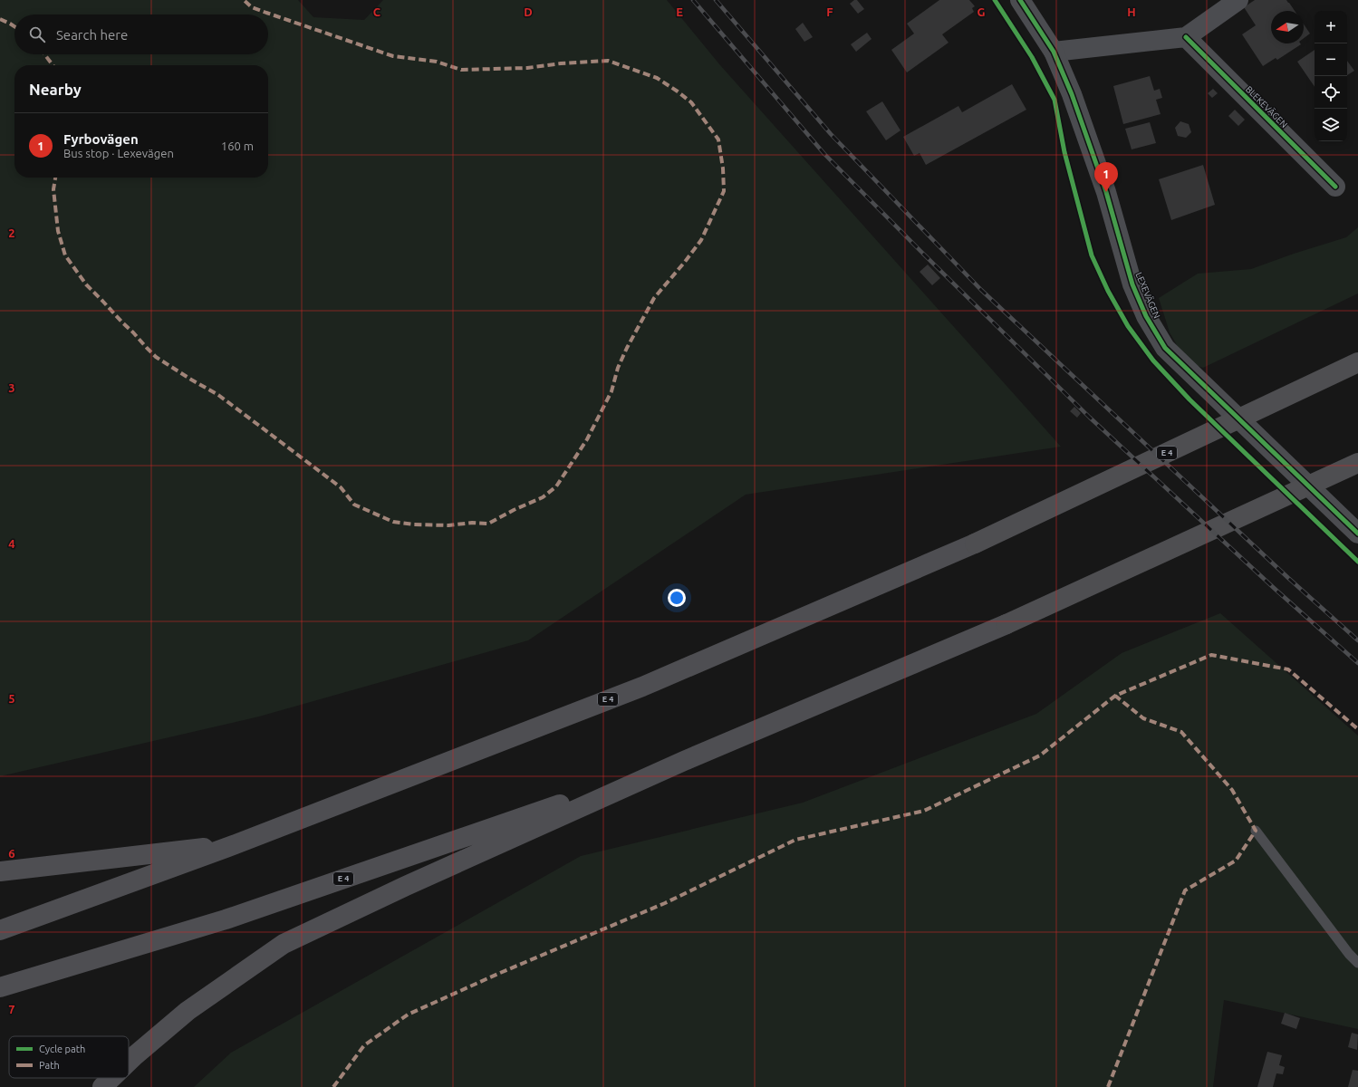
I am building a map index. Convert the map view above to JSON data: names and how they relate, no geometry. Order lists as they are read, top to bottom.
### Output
{
  "streets": {
    "highway": ["E 4"],
    "street": ["BLEKEVÄGEN", "LEXEVÄGEN"]
  },
  "legend": ["Cycle path", "Path"],
  "north": "left",
  "page": {
    "map_buttons": ["+", "−"],
    "search": "Search here",
    "heading": "Nearby",
    "list": [
      {
        "mark": "1",
        "name": "Fyrbovägen",
        "note": "Bus stop · Lexevägen",
        "value": "160 m"
      }
    ],
    "pins": "1"
  },
  "grid": {
    "columns": [
      "C",
      "D",
      "E",
      "F",
      "G",
      "H"
    ],
    "rows": [
      "2",
      "3",
      "4",
      "5",
      "6",
      "7"
    ]
  }
}
